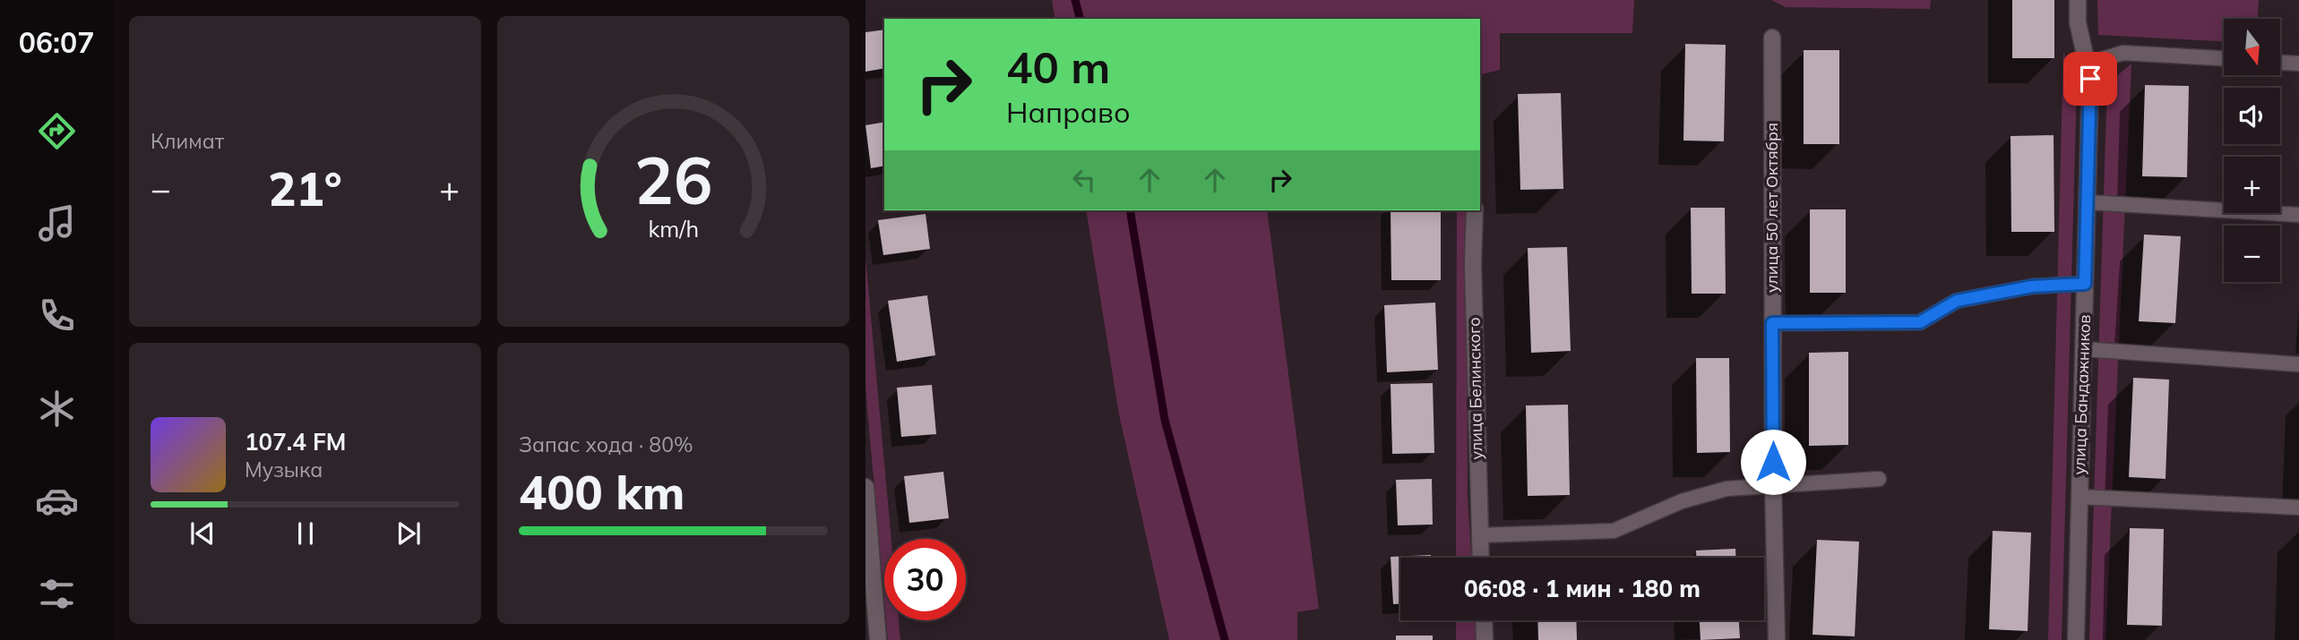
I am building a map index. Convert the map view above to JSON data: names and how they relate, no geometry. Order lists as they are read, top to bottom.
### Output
{
  "streets": {
    "street": ["улица 50 лет Октября", "улица Белинского", "улица Бандажников"]
  },
  "north": "bottom",
  "page": {
    "tabs": "06:07",
    "tile": [
      "Климат",
      ["Запас хода · 80%", "400 km"]
    ],
    "map_buttons": ["+", "−"],
    "turn": ["40 m", "Направо"],
    "heat": ["−", "21°", "+"],
    "song": ["107.4 FM", "Музыка"],
    "limit": "30",
    "trip": "06:08 · 1 мин · 180 m",
    "gauge": ["26", "km/h"]
  }
}
